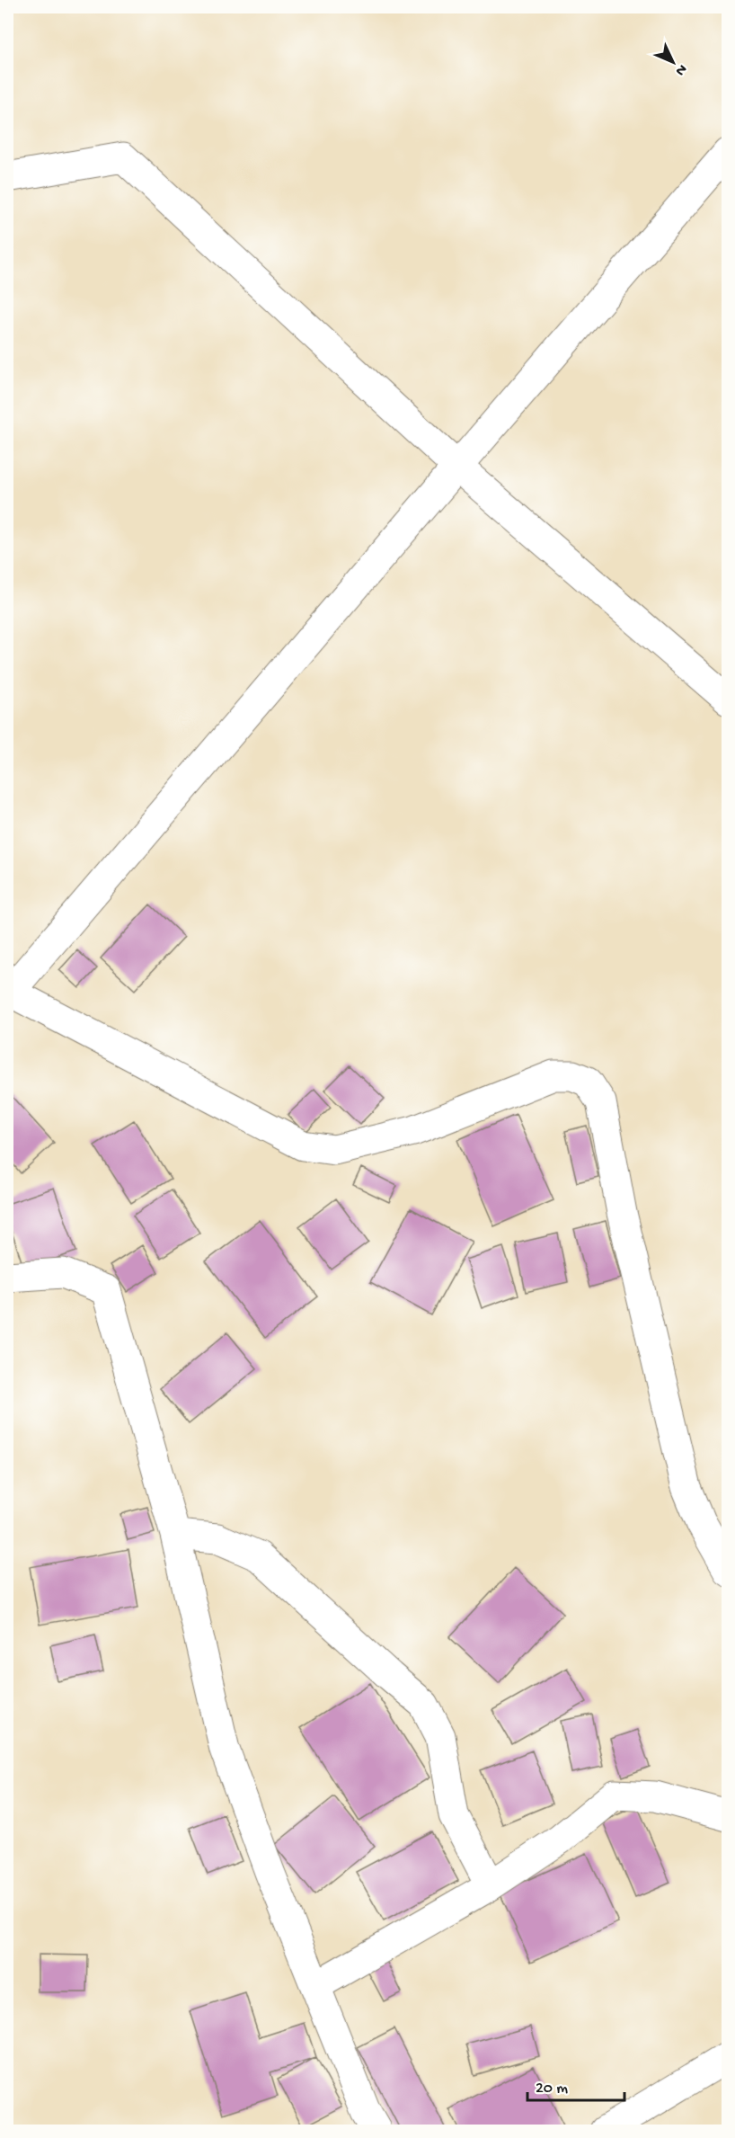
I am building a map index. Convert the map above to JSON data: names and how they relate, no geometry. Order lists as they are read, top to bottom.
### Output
{
  "scale_bar": "20 m",
  "north": "bottom right"
}
